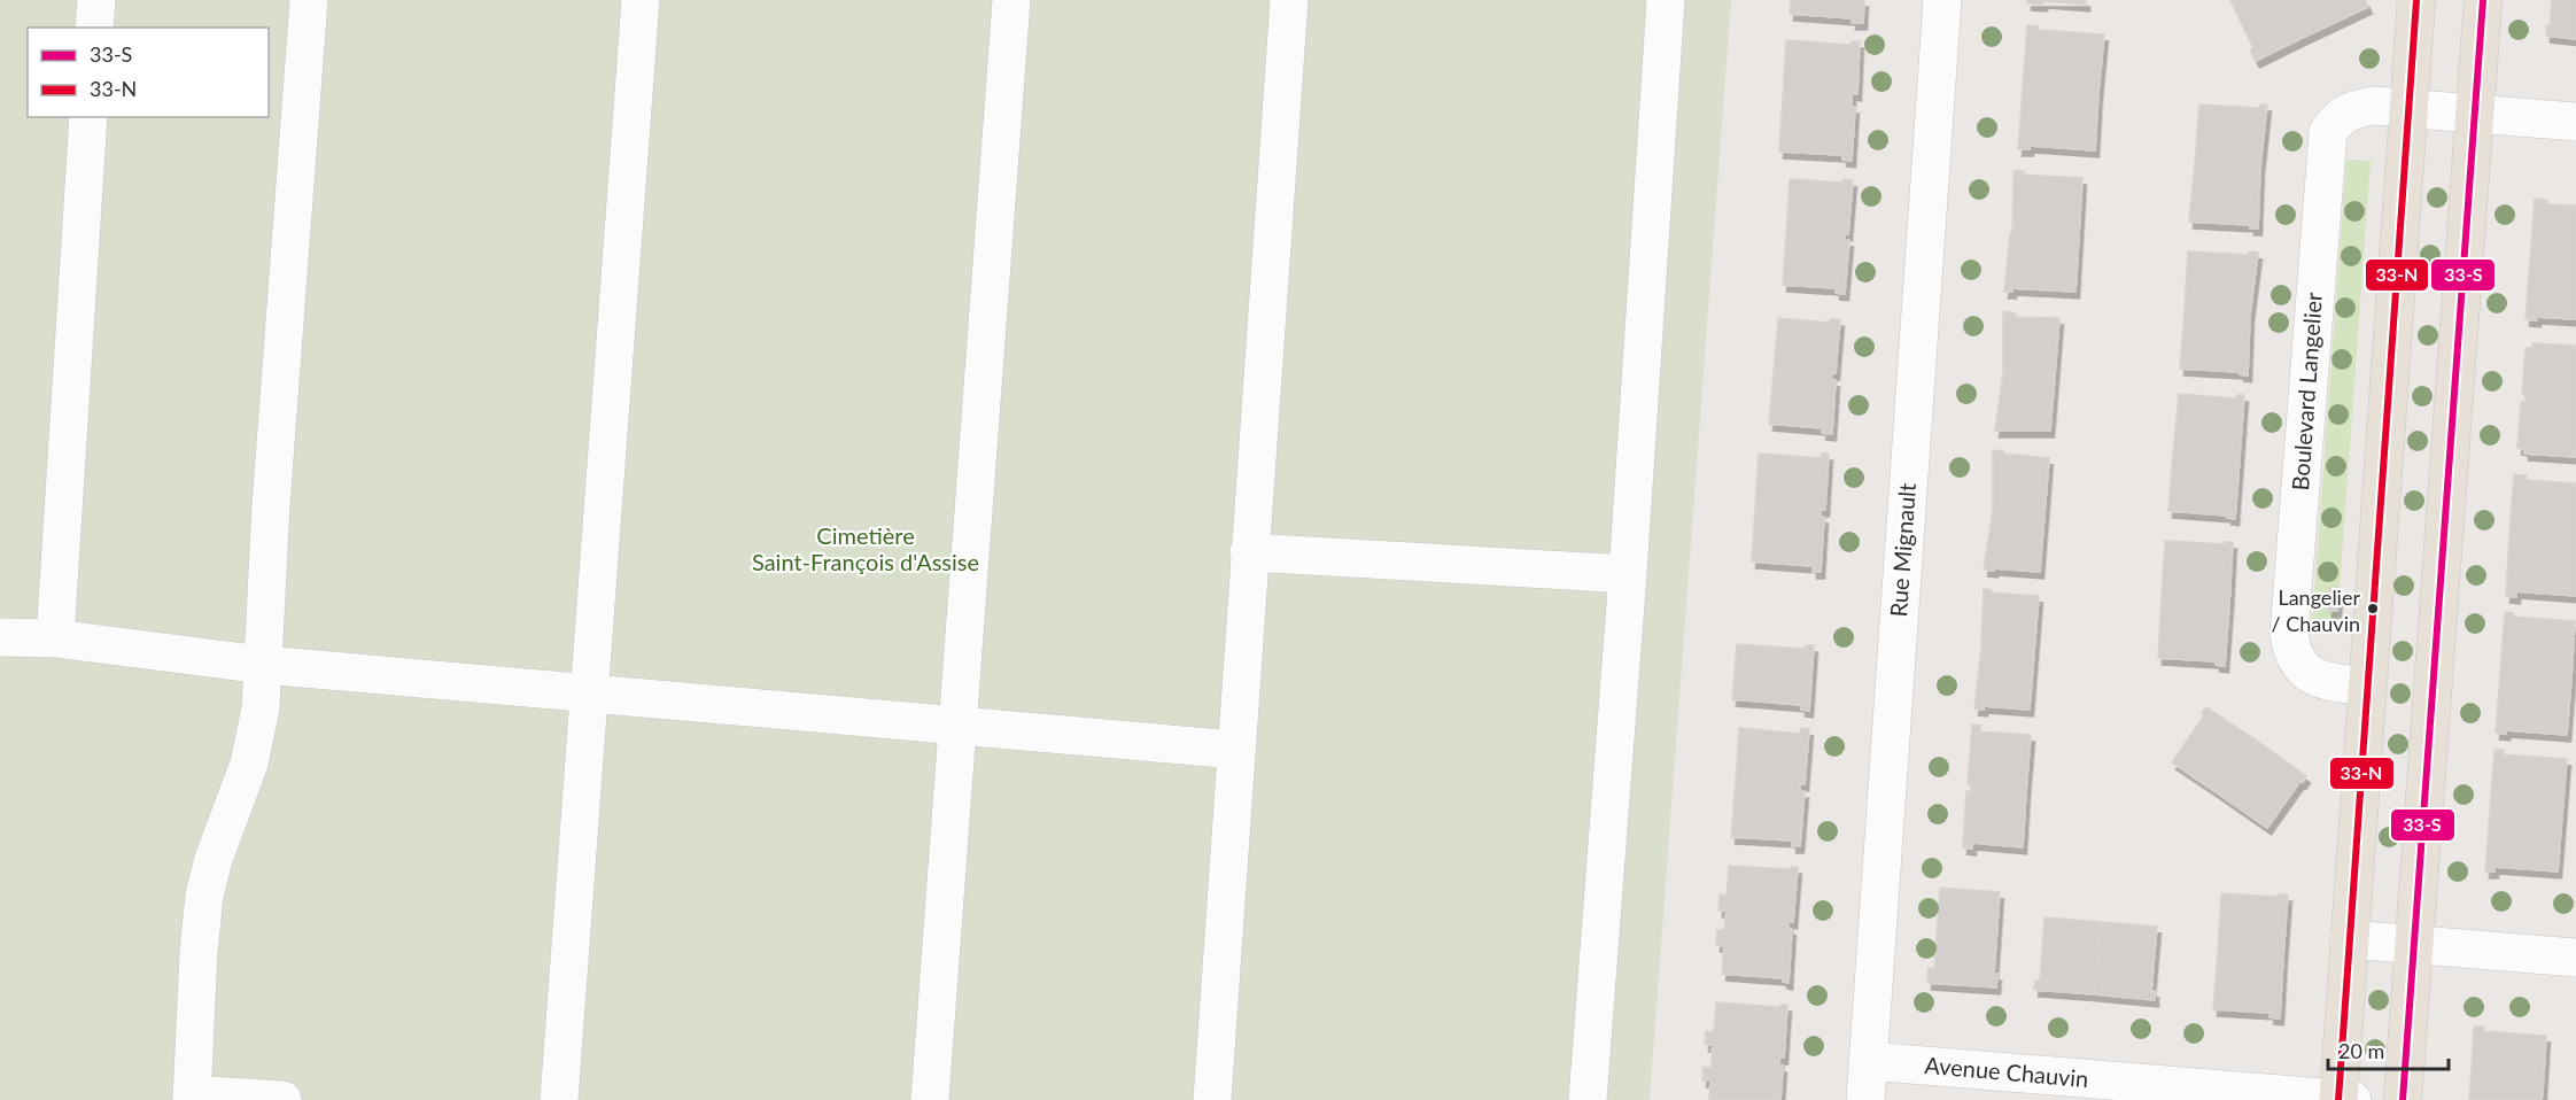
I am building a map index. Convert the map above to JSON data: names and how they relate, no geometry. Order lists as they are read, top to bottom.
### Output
{
  "streets": {
    "street": ["Boulevard Langelier", "Rue Mignault", "Avenue Chauvin"]
  },
  "crossings": [
    ["Rue Mignault", "Avenue Chauvin"]
  ],
  "parks": ["Cimetière Saint-François d'Assise"],
  "places": ["Langelier / Chauvin"],
  "lines": ["transit line 33-S", "transit line 33-N"],
  "legend": ["33-S", "33-N"],
  "scale_bar": "20 m"
}
